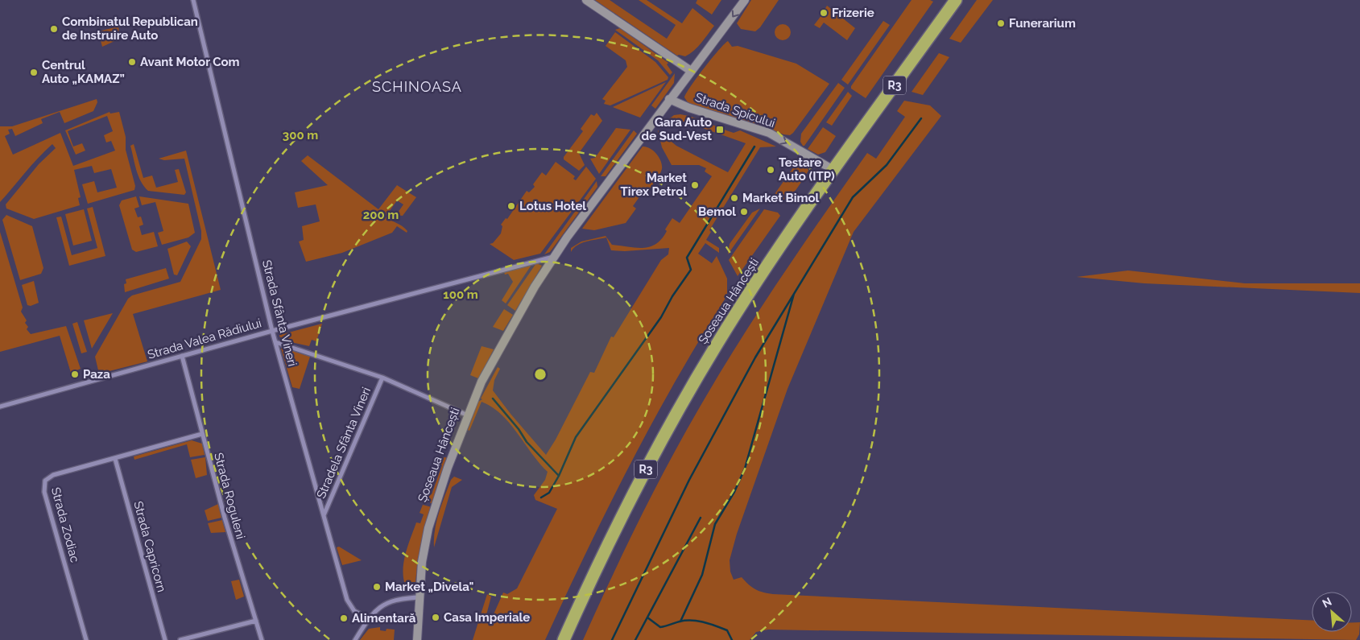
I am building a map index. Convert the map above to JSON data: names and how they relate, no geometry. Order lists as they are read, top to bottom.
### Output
{
  "streets": {
    "highway": ["R3", "Șoseaua Hâncești"],
    "street": [
      "Strada Spicului",
      "Strada Sfânta Vineri",
      "Strada Valea Rădiului",
      "Stradela Sfânta Vineri",
      "Strada Roguleni",
      "Strada Zodiac",
      "Strada Capricorn"
    ]
  },
  "crossings": [
    ["Strada Spicului", "Șoseaua Hâncești"],
    ["Șoseaua Hâncești", "Strada Valea Rădiului"],
    ["Strada Sfânta Vineri", "Strada Valea Rădiului"],
    ["Strada Sfânta Vineri", "Stradela Sfânta Vineri"],
    ["Strada Valea Rădiului", "Stradela Sfânta Vineri"],
    ["Strada Valea Rădiului", "Strada Roguleni"],
    ["Strada Roguleni", "Strada Zodiac"],
    ["Strada Zodiac", "Strada Capricorn"]
  ],
  "one_way": ["Strada Spicului"],
  "districts": ["SCHINOASA"],
  "places": {
    "other": [
      "Frizerie",
      "Funerarium",
      "Combinatul Republican de Instruire Auto",
      "Avant Motor Com",
      "Centrul Auto „KAMAZ”",
      "Testare Auto (ITP)",
      "Market Tirex Petrol",
      "Market Bimol",
      "Lotus Hotel",
      "Bemol",
      "Paza",
      "Market „Divela\"",
      "Casa Imperiale",
      "Alimentară"
    ],
    "transit": ["Gara Auto de Sud-Vest"]
  },
  "north": "top left",
  "rings": ["300 m", "200 m", "100 m"]
}
